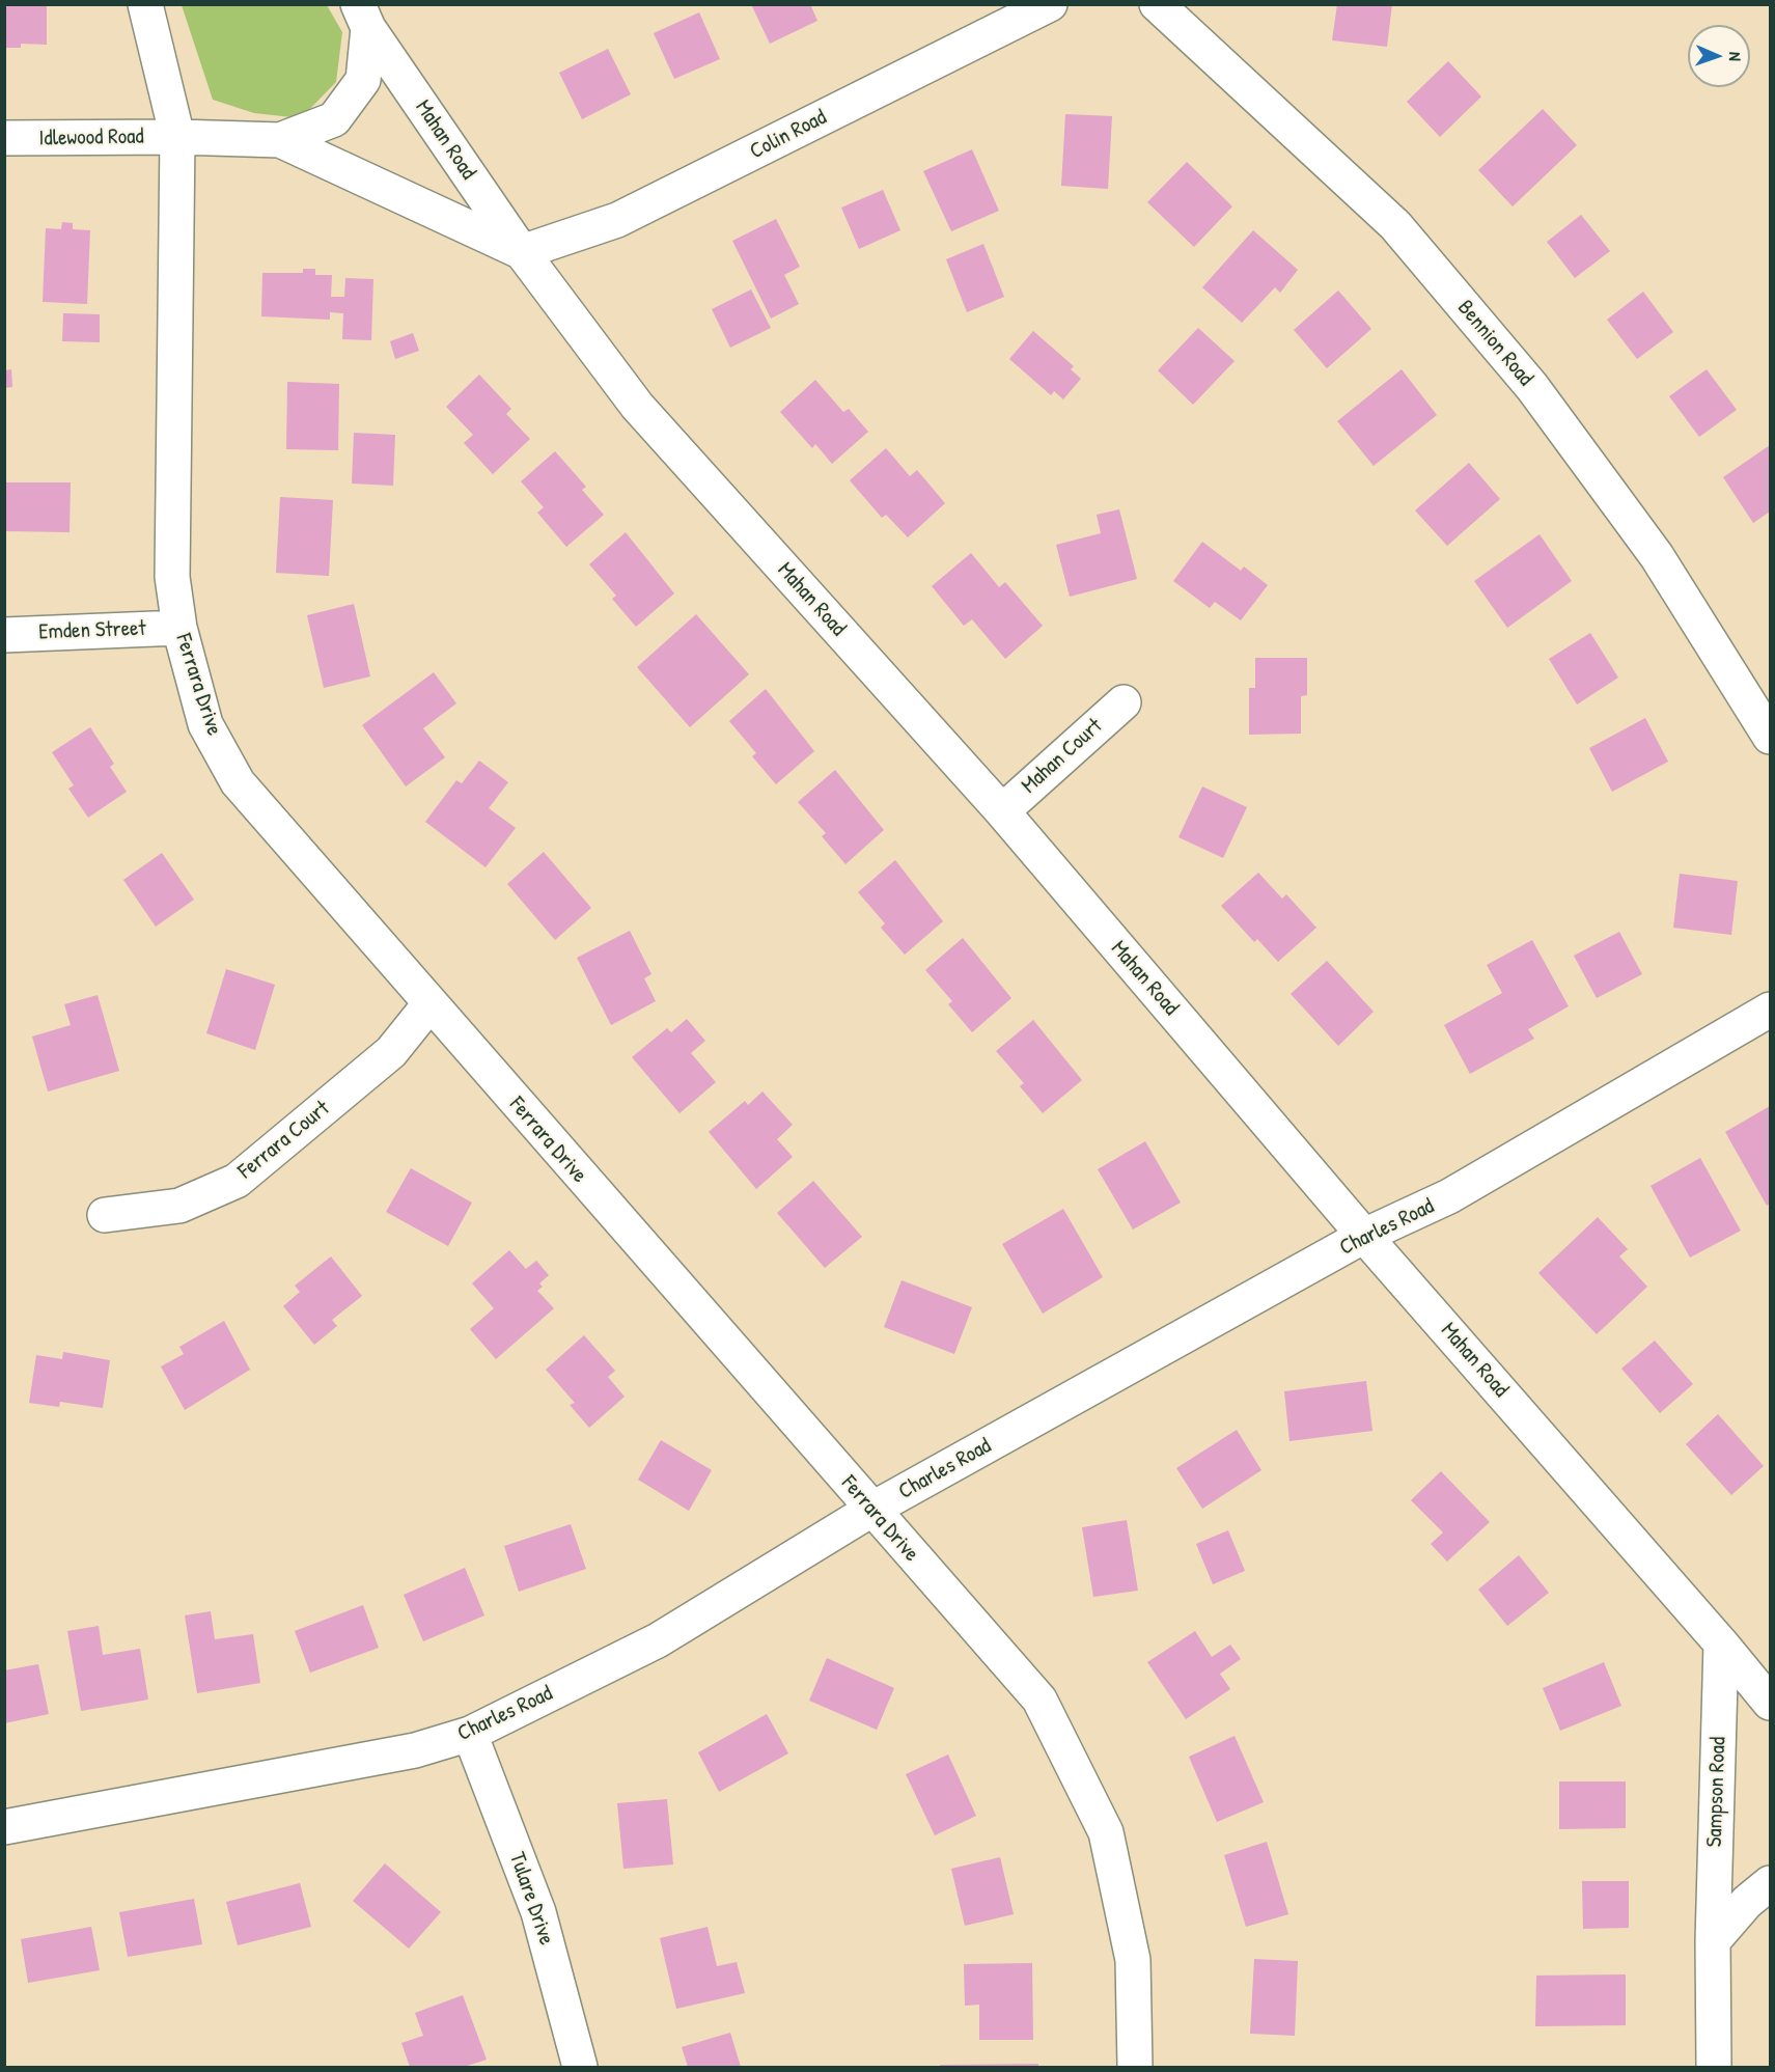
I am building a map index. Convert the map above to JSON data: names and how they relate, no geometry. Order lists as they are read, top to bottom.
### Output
{
  "streets": {
    "street": [
      "Colin Road",
      "Idlewood Road",
      "Mahan Road",
      "Bennion Road",
      "Emden Street",
      "Ferrara Drive",
      "Mahan Court",
      "Ferrara Court",
      "Charles Road",
      "Sampson Road",
      "Tulare Drive"
    ]
  },
  "crossings": [
    ["Colin Road", "Mahan Road"],
    ["Idlewood Road", "Mahan Road"],
    ["Idlewood Road", "Ferrara Drive"],
    ["Mahan Road", "Ferrara Drive"],
    ["Mahan Road", "Mahan Court"],
    ["Mahan Road", "Charles Road"],
    ["Mahan Road", "Sampson Road"],
    ["Emden Street", "Ferrara Drive"],
    ["Ferrara Drive", "Ferrara Court"],
    ["Ferrara Drive", "Charles Road"],
    ["Charles Road", "Tulare Drive"]
  ],
  "north": "right"
}
